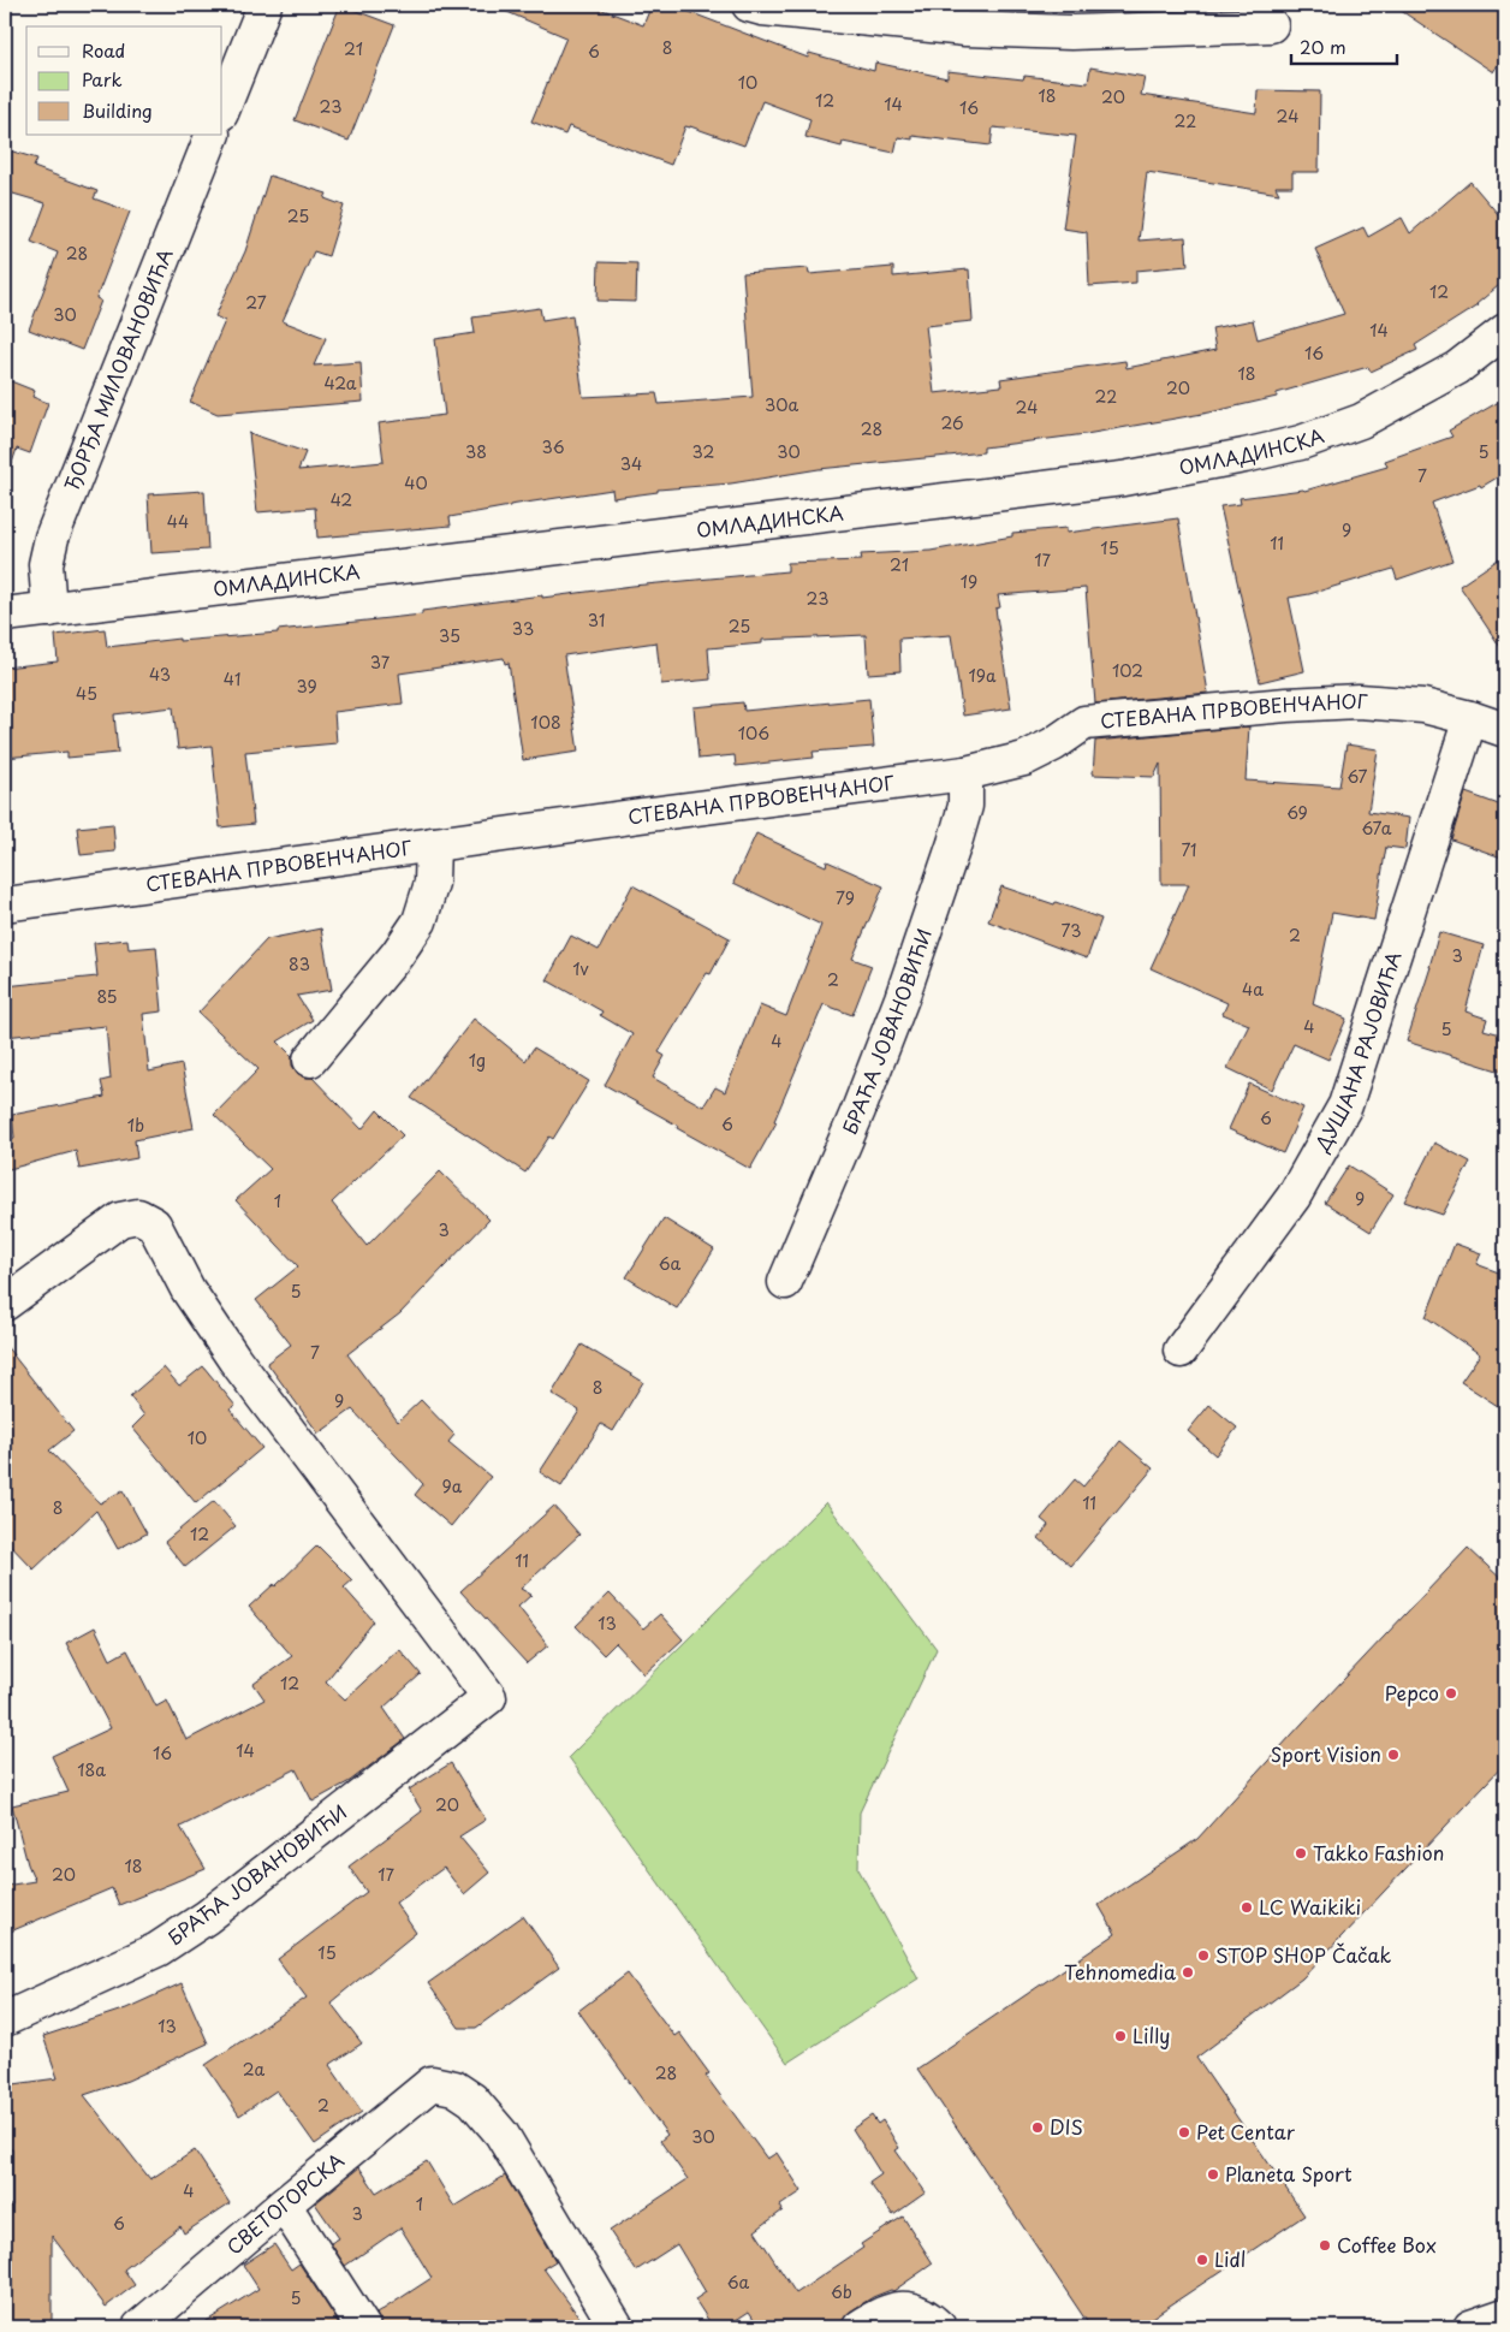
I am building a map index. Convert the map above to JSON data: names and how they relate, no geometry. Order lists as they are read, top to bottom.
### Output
{
  "streets": {
    "street": [
      "ЂОРЂА МИЛОВАНОВИЋА",
      "ОМЛАДИНСКА",
      "СТЕВАНА ПРВОВЕНЧАНОГ",
      "БРАЋА ЈОВАНОВИЋИ",
      "ДУШАНА РАЈОВИЋА",
      "СВЕТОГОРСКА"
    ]
  },
  "crossings": [
    ["ЂОРЂА МИЛОВАНОВИЋА", "ОМЛАДИНСКА"],
    ["СТЕВАНА ПРВОВЕНЧАНОГ", "БРАЋА ЈОВАНОВИЋИ"],
    ["СТЕВАНА ПРВОВЕНЧАНОГ", "ДУШАНА РАЈОВИЋА"]
  ],
  "places": [
    "Pepco",
    "Sport Vision",
    "Takko Fashion",
    "LC Waikiki",
    "STOP SHOP Čačak",
    "Tehnomedia",
    "Lilly",
    "DIS",
    "Pet Centar",
    "Planeta Sport",
    "Coffee Box",
    "Lidl"
  ],
  "house_numbers": [
    "8",
    "21",
    "6",
    "10",
    "18",
    "20",
    "12",
    "14",
    "23",
    "16",
    "24",
    "22",
    "25",
    "28",
    "12",
    "27",
    "30",
    "14",
    "16",
    "18",
    "42a",
    "20",
    "22",
    "30a",
    "24",
    "26",
    "28",
    "36",
    "38",
    "32",
    "30",
    "5",
    "34",
    "7",
    "40",
    "42",
    "44",
    "9",
    "11",
    "15",
    "17",
    "21",
    "19",
    "23",
    "31",
    "25",
    "33",
    "35",
    "37",
    "102",
    "43",
    "19a",
    "41",
    "39",
    "45",
    "108",
    "106",
    "67",
    "69",
    "67a",
    "71",
    "79",
    "73",
    "2",
    "3",
    "83",
    "1v",
    "2",
    "4a",
    "85",
    "4",
    "5",
    "4",
    "1g",
    "6",
    "6",
    "1b",
    "9",
    "1",
    "3",
    "6a",
    "5",
    "7",
    "8",
    "9",
    "10",
    "9a",
    "11",
    "8",
    "12",
    "11",
    "13",
    "12",
    "14",
    "16",
    "18a",
    "20",
    "18",
    "20",
    "17",
    "15",
    "13",
    "2a",
    "28",
    "2",
    "30",
    "4",
    "1",
    "3",
    "6",
    "6a",
    "6b",
    "5"
  ],
  "legend": ["Road", "Park", "Building"],
  "scale_bar": "20 m"
}
